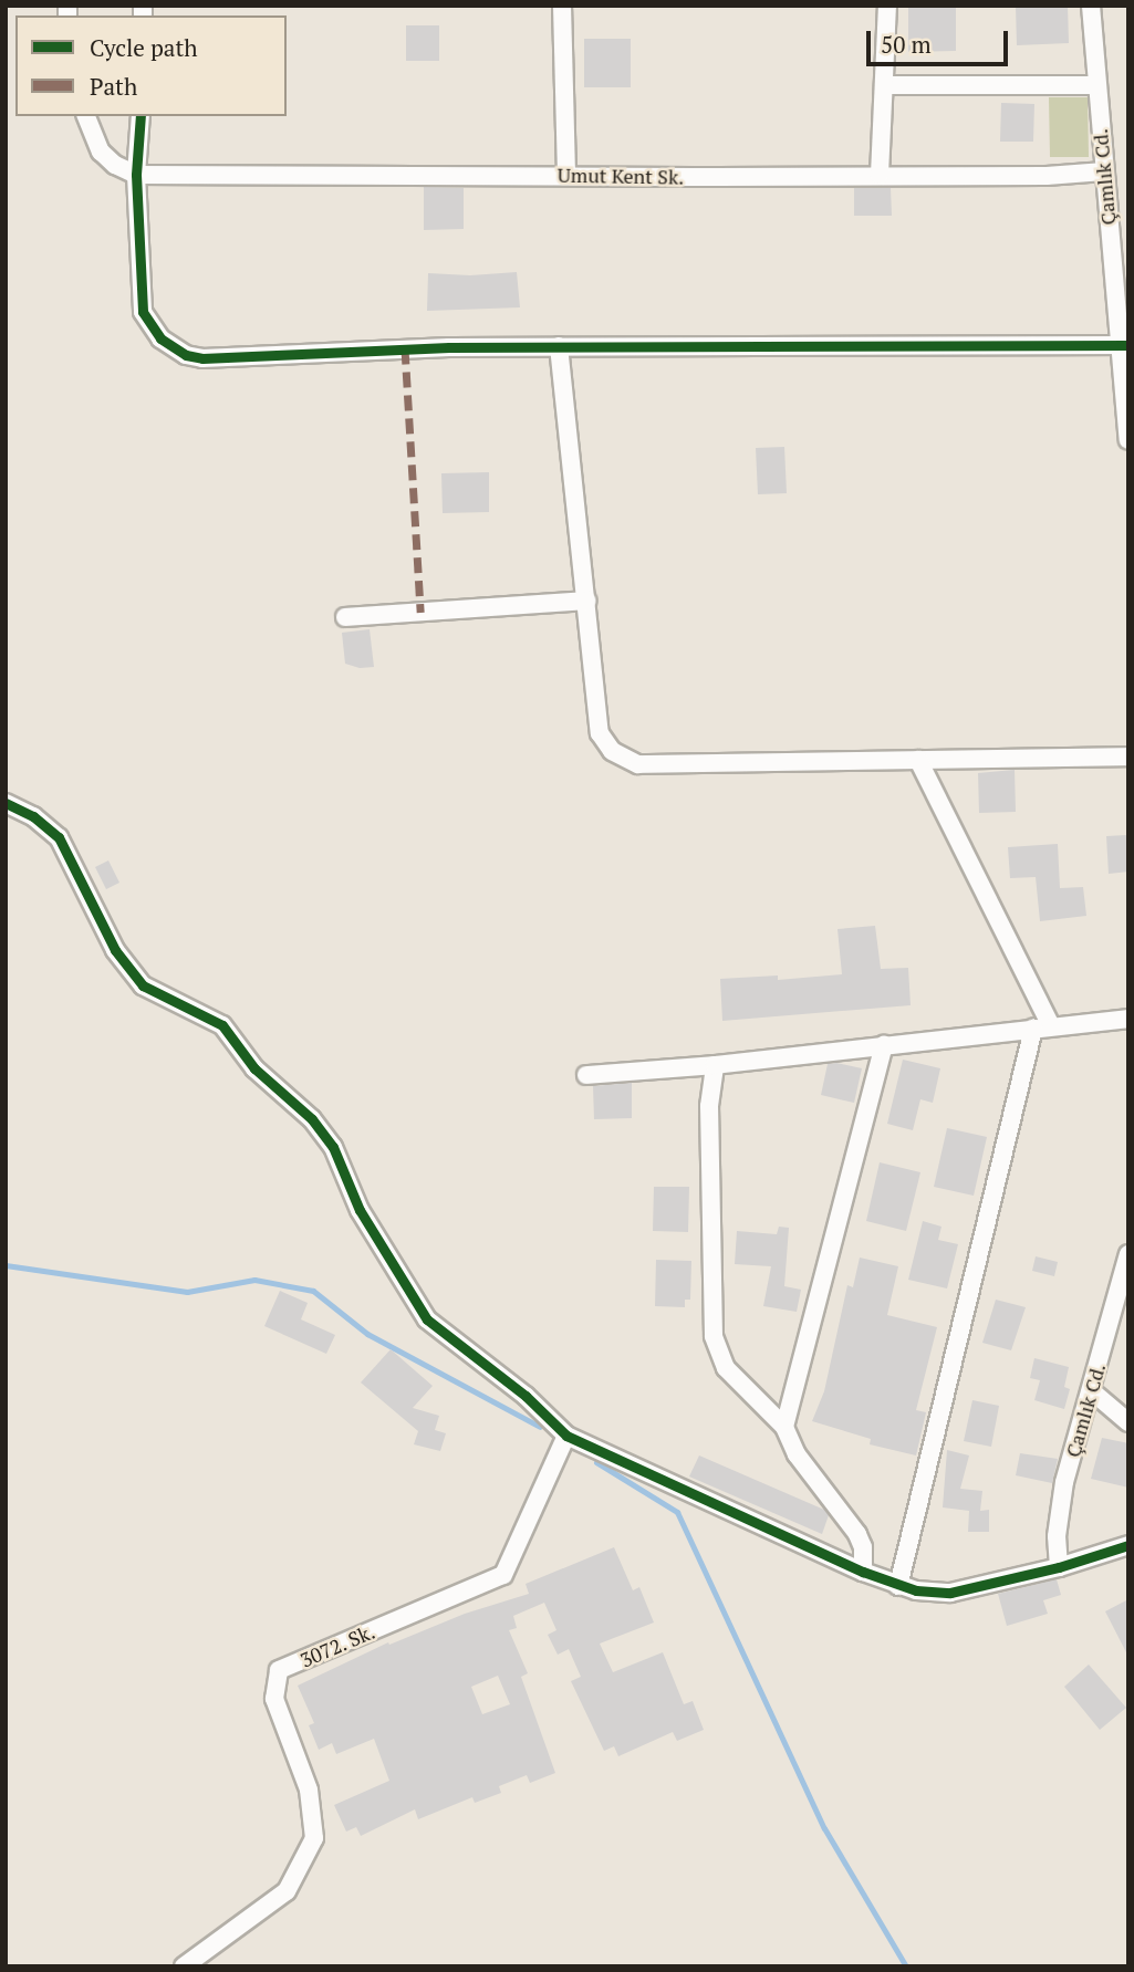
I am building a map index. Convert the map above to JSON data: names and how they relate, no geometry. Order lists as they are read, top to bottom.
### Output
{
  "streets": {
    "street": ["Umut Kent Sk.", "Çamlık Cd.", "3072. Sk."]
  },
  "crossings": [
    ["Umut Kent Sk.", "Çamlık Cd."]
  ],
  "legend": ["Cycle path", "Path"],
  "scale_bar": "50 m"
}
